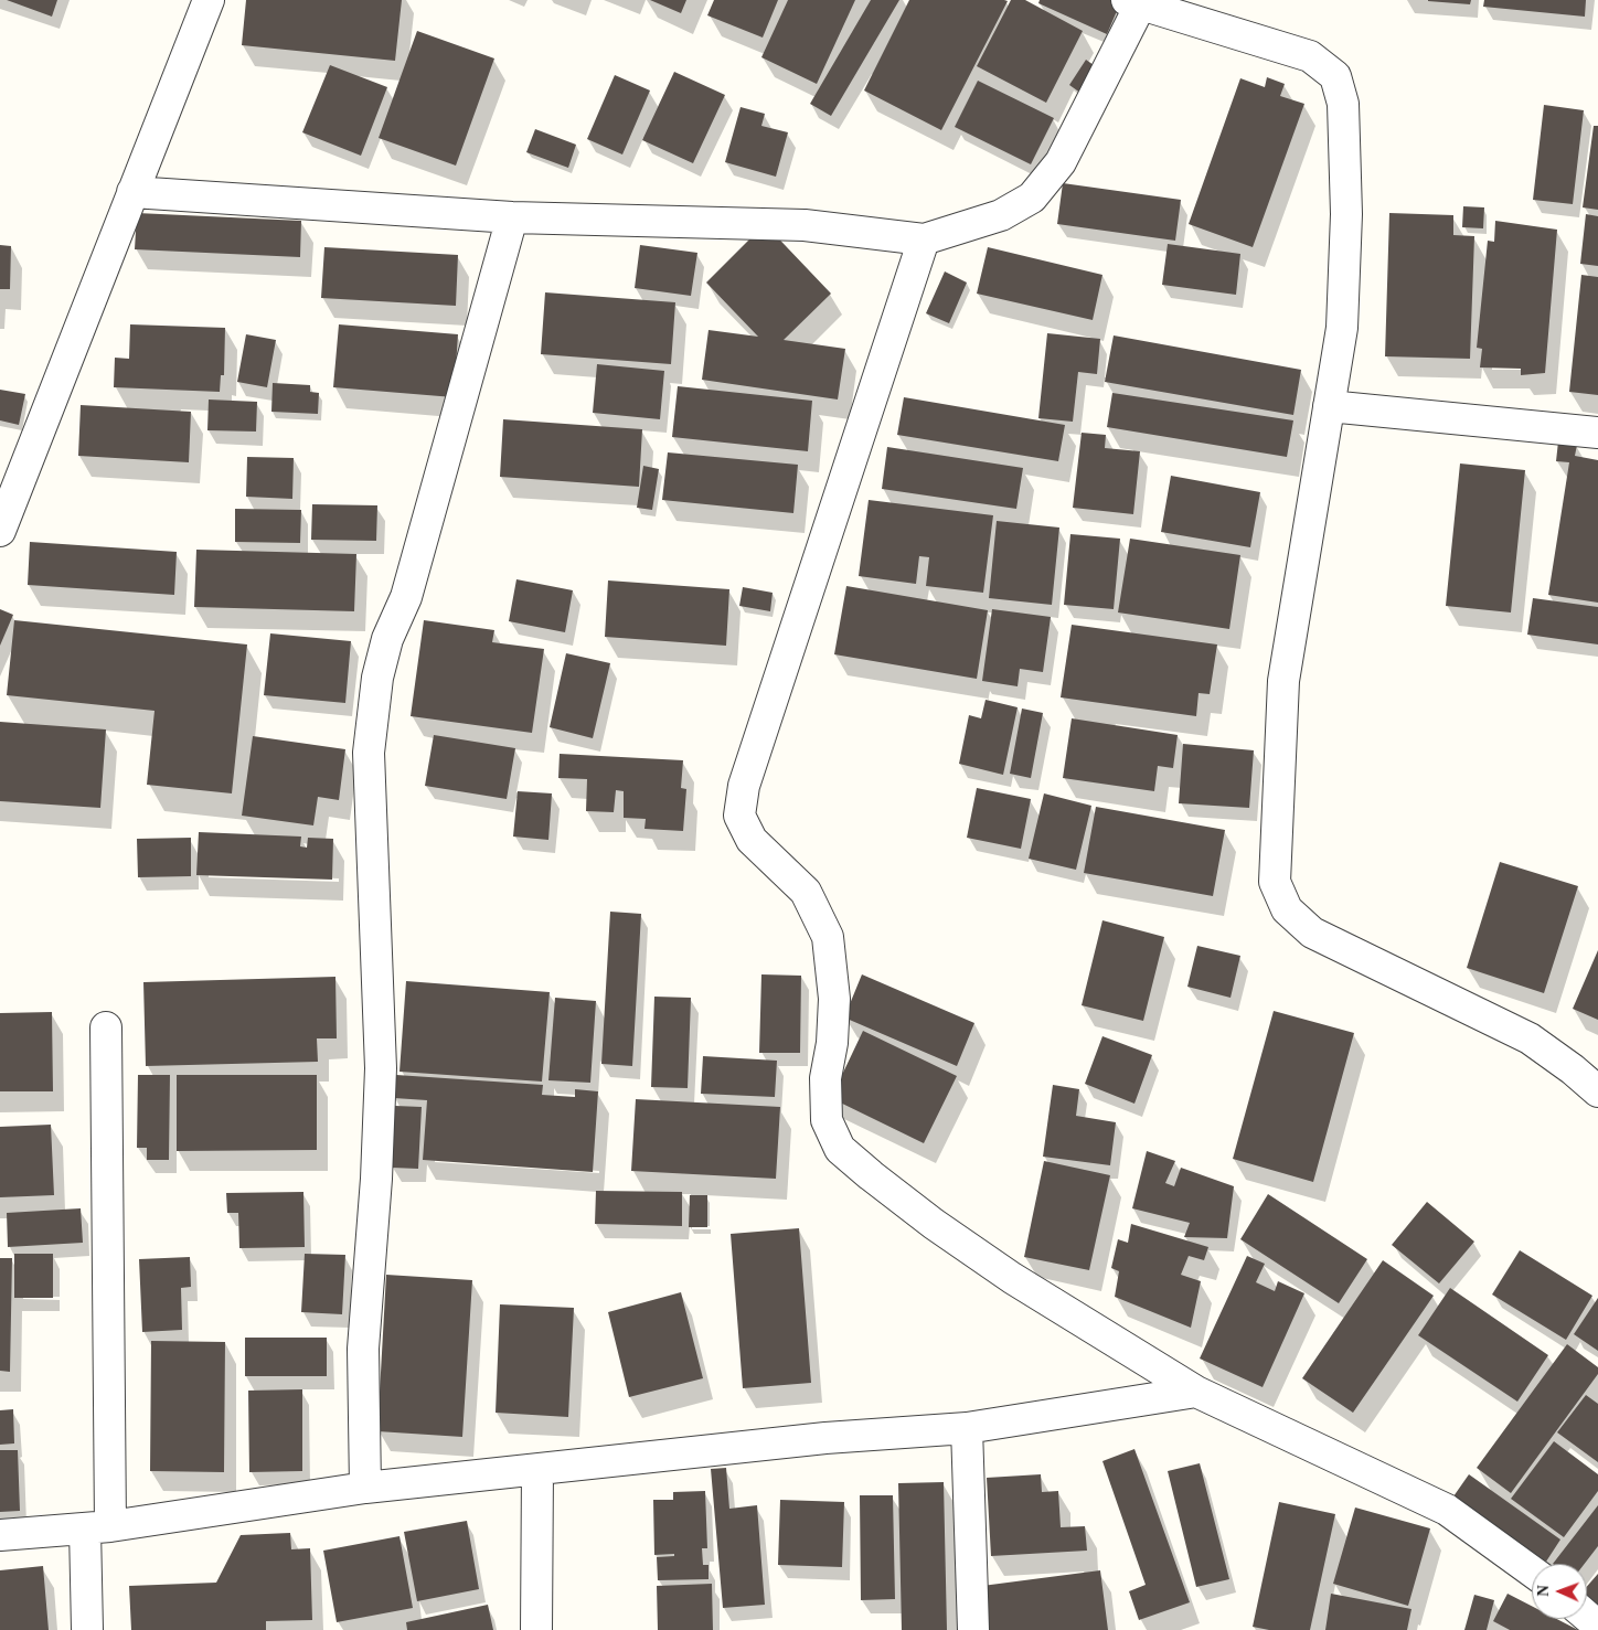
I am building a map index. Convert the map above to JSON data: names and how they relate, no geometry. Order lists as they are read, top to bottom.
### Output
{
  "north": "left"
}
